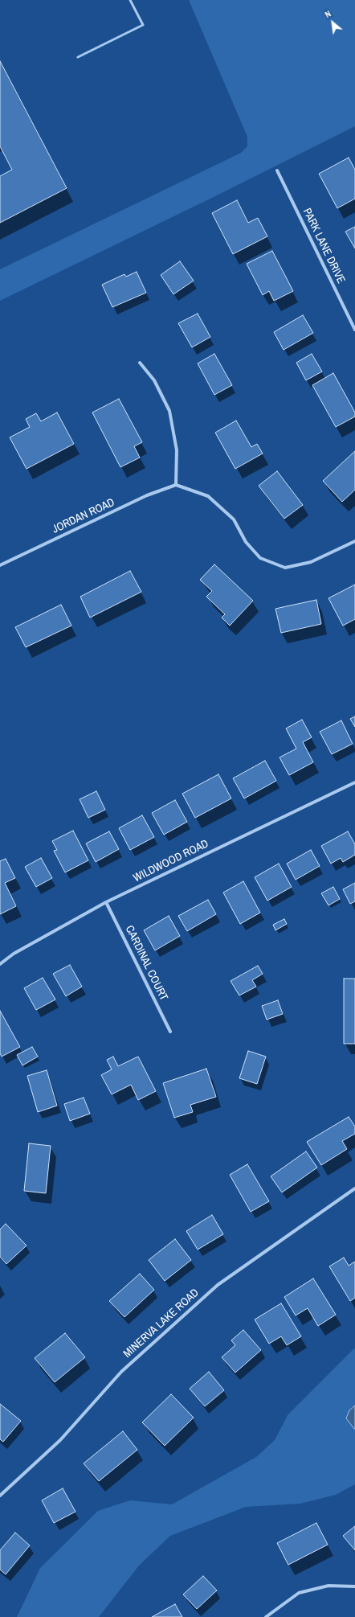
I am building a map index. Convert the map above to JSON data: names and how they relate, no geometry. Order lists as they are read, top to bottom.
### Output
{
  "streets": {
    "street": [
      "PARK LANE DRIVE",
      "JORDAN ROAD",
      "WILDWOOD ROAD",
      "CARDINAL COURT",
      "MINERVA LAKE ROAD"
    ]
  },
  "crossings": [
    ["WILDWOOD ROAD", "CARDINAL COURT"]
  ],
  "north": "top left"
}
